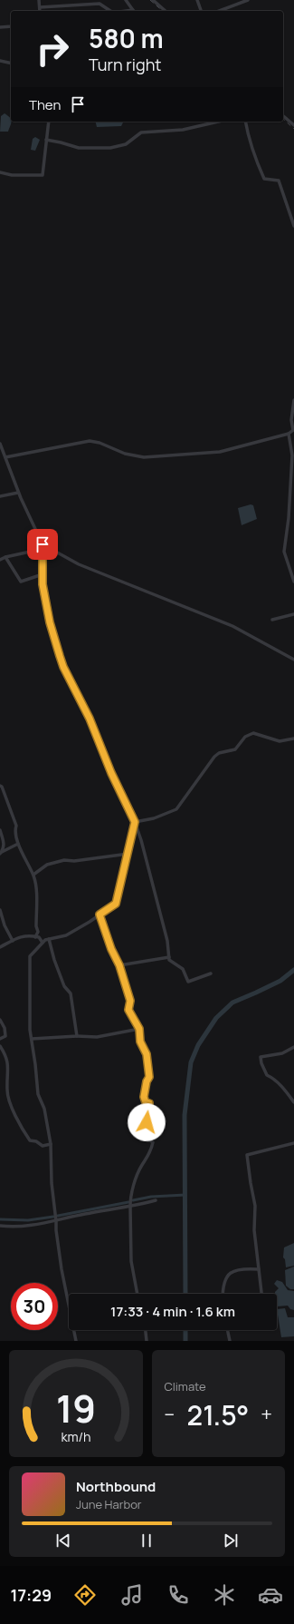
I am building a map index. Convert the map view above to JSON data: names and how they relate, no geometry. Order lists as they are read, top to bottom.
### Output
{
  "page": {
    "turn": ["580 m", "Turn right"],
    "then": "Then",
    "limit": "30",
    "trip": "17:33 · 4 min · 1.6 km",
    "tile": "Climate",
    "heat": ["−", "21.5°", "+"],
    "song": ["Northbound", "June Harbor"],
    "tabs": "17:29",
    "gauge": ["19", "km/h"]
  }
}
